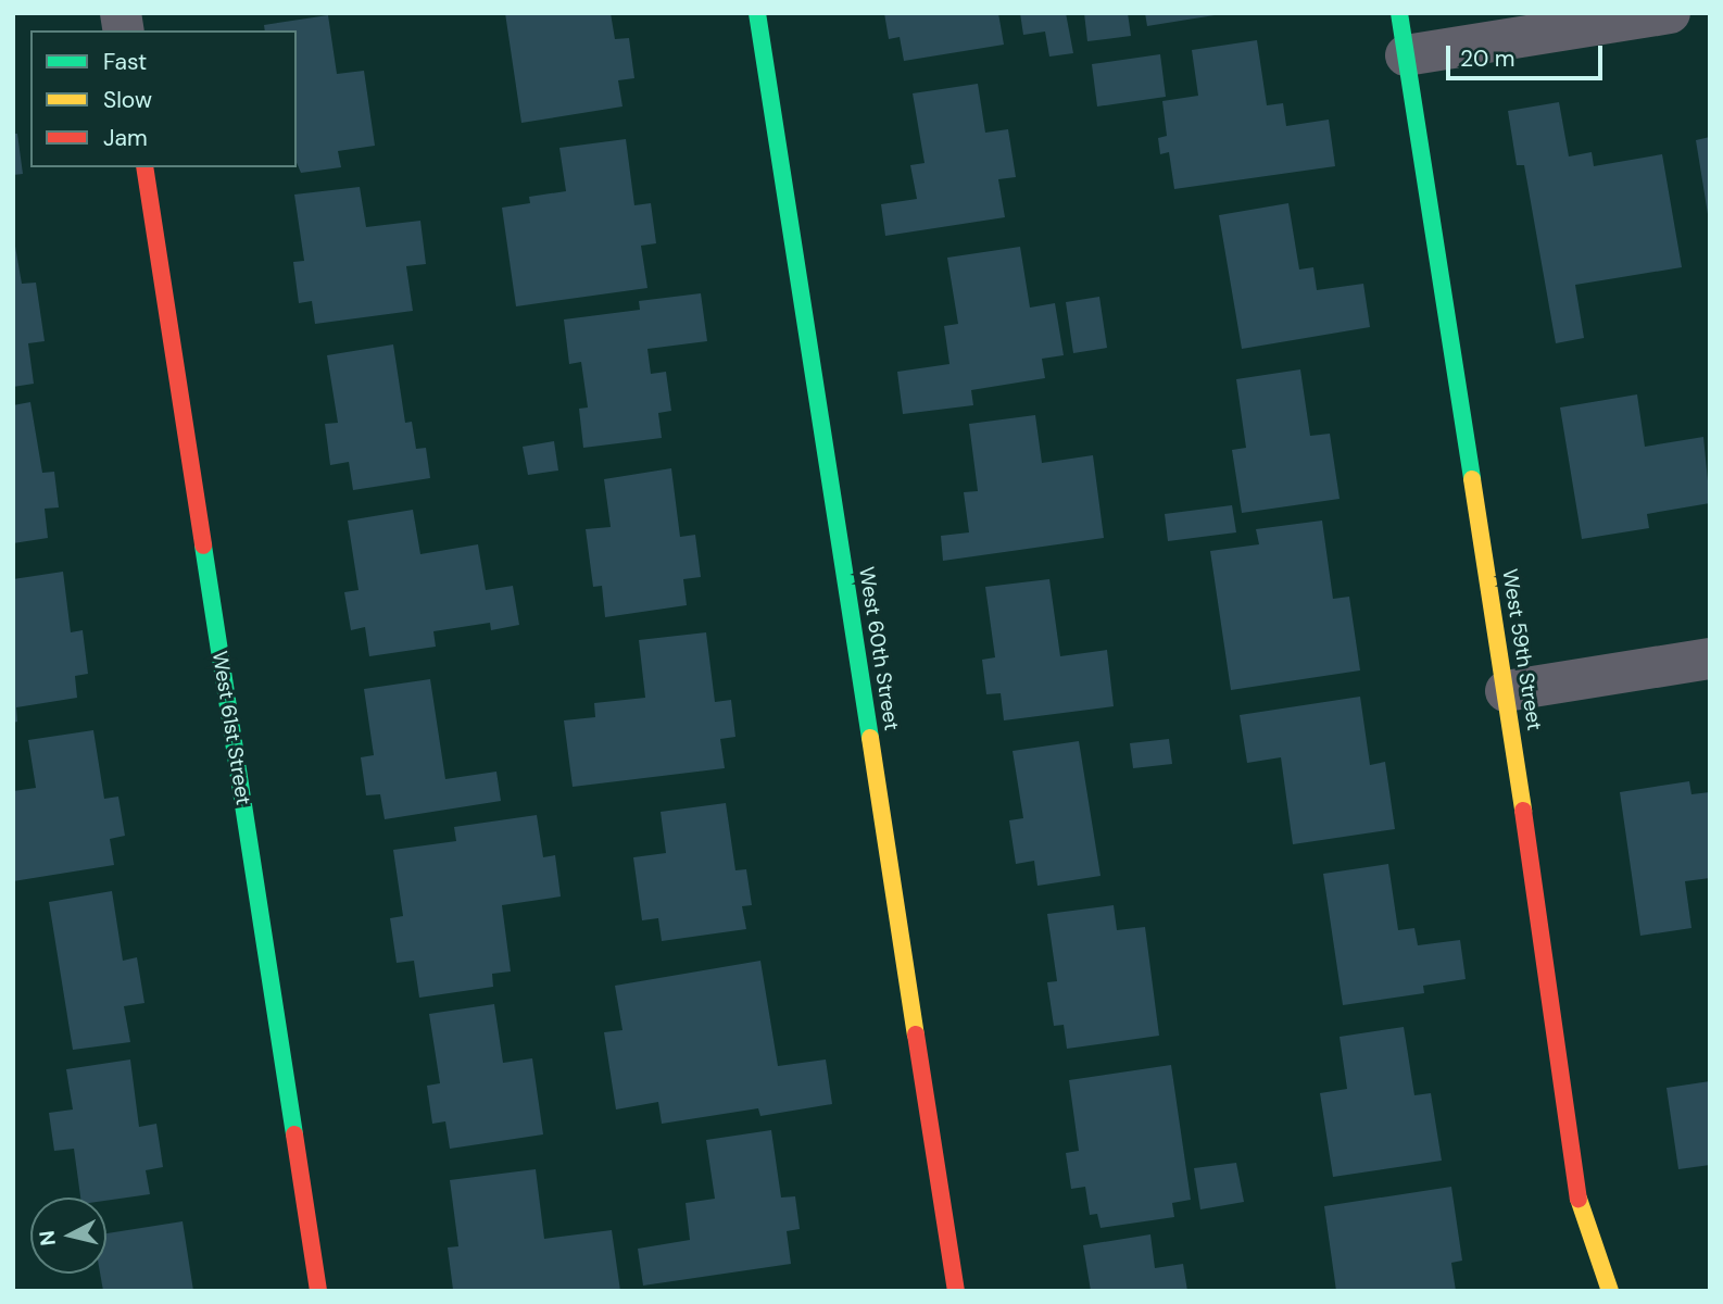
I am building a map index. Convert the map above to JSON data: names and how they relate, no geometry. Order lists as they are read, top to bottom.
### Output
{
  "streets": {
    "street": ["West 60th Street", "West 59th Street", "West 61st Street"]
  },
  "legend": ["Fast", "Slow", "Jam"],
  "scale_bar": "20 m",
  "north": "left"
}
